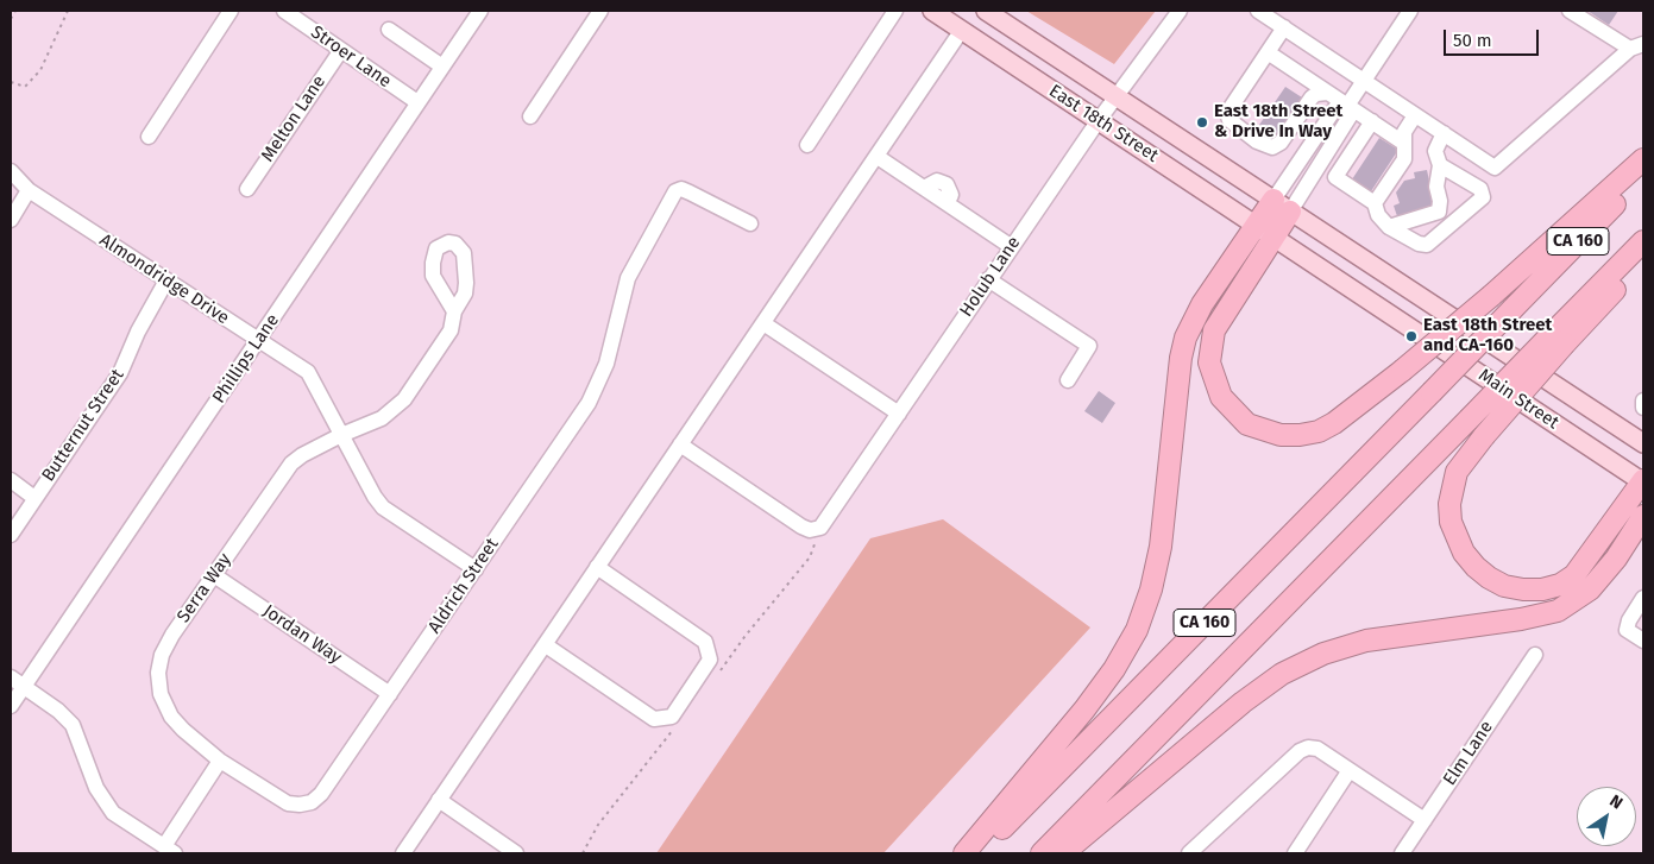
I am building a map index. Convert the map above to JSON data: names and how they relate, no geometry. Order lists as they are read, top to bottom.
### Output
{
  "streets": {
    "highway": ["CA 160"],
    "main road": ["East 18th Street", "Main Street"],
    "street": [
      "Stroer Lane",
      "Melton Lane",
      "Holub Lane",
      "Almondridge Drive",
      "Phillips Lane",
      "Butternut Street",
      "Aldrich Street",
      "Serra Way",
      "Jordan Way",
      "Elm Lane"
    ]
  },
  "crossings": [
    ["Stroer Lane", "Melton Lane"],
    ["Stroer Lane", "Phillips Lane"],
    ["East 18th Street", "Holub Lane"],
    ["East 18th Street", "Main Street"],
    ["Almondridge Drive", "Phillips Lane"],
    ["Almondridge Drive", "Butternut Street"],
    ["Almondridge Drive", "Aldrich Street"],
    ["Almondridge Drive", "Serra Way"],
    ["Aldrich Street", "Serra Way"],
    ["Aldrich Street", "Jordan Way"],
    ["Serra Way", "Jordan Way"]
  ],
  "places": ["East 18th Street & Drive In Way", "East 18th Street and CA-160"],
  "scale_bar": "50 m",
  "north": "top right"
}
